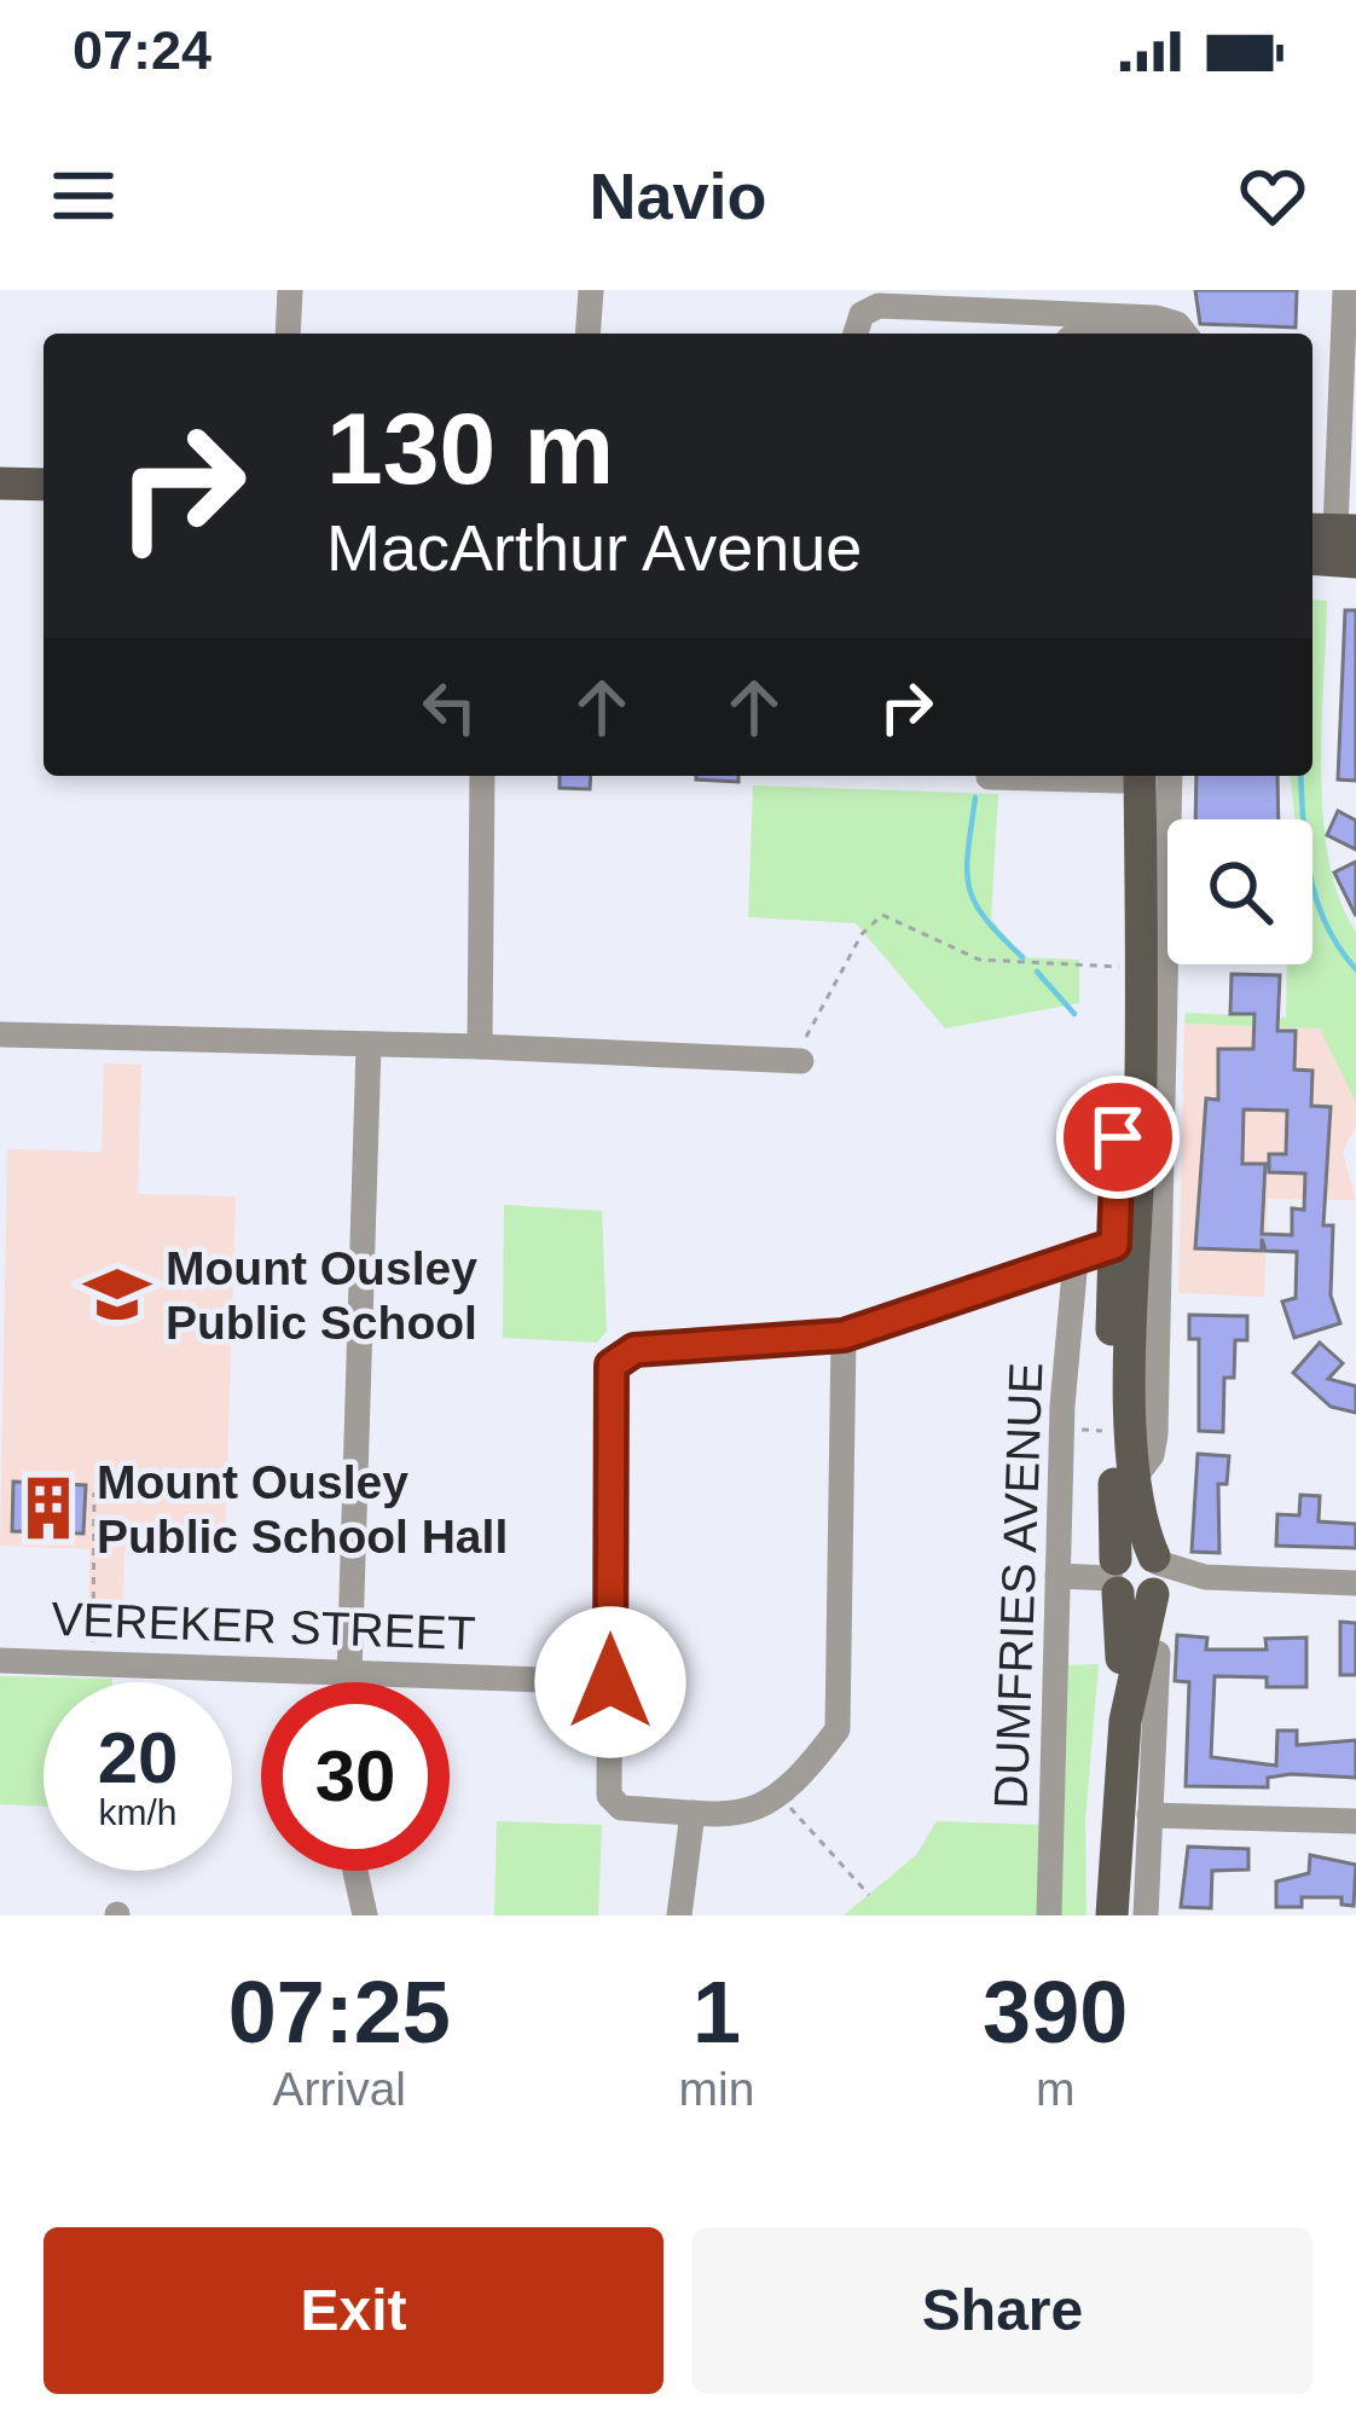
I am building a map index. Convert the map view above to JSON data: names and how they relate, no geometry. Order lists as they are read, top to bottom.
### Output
{
  "streets": {
    "street": ["DUMFRIES AVENUE", "VEREKER STREET"]
  },
  "places": {
    "school or university": ["Mount Ousley Public School"],
    "building": ["Mount Ousley Public School Hall"]
  },
  "page": {
    "status": "07:24",
    "header": "Navio",
    "turn": ["130 m", "MacArthur Avenue"],
    "speed": "20 km/h",
    "limit": "30",
    "eta": [
      "07:25",
      "Arrival",
      "1",
      "min",
      "390",
      "m"
    ],
    "buttons": ["Exit", "Share"]
  }
}
